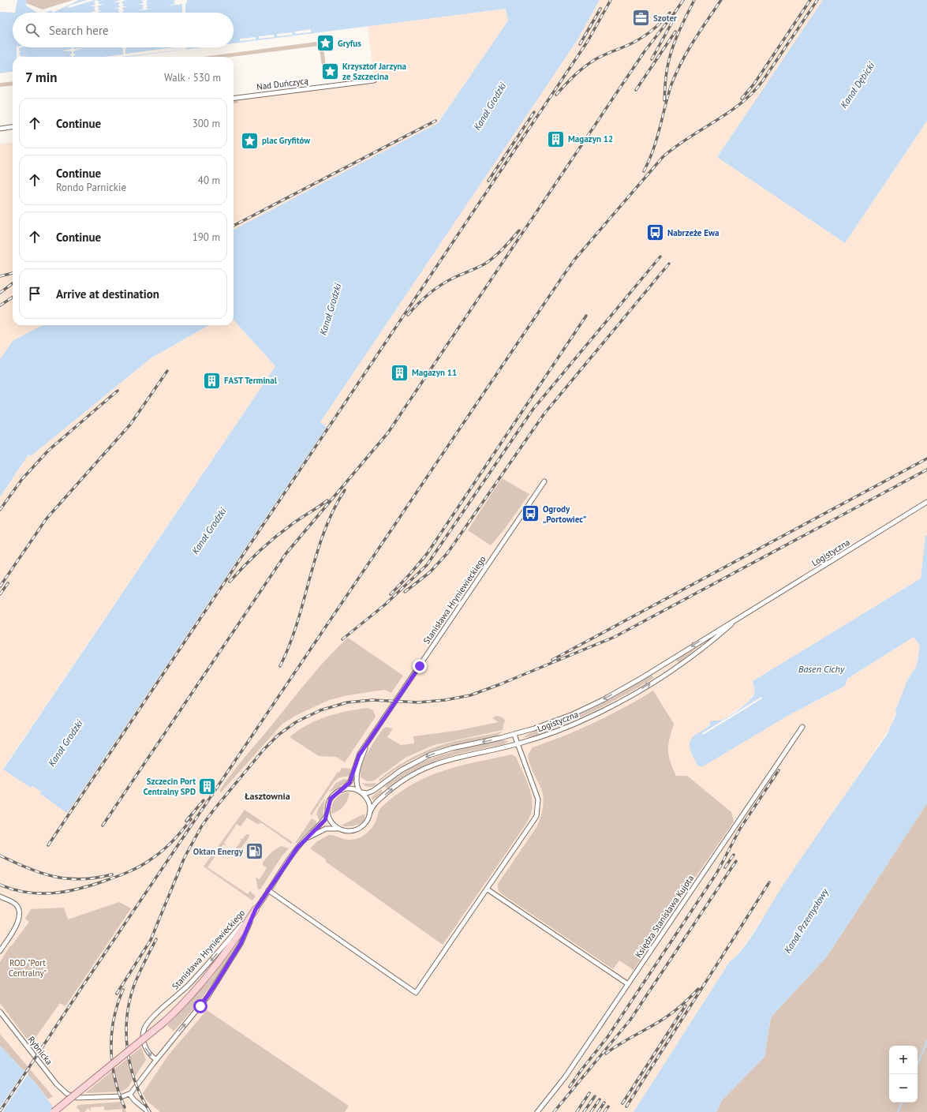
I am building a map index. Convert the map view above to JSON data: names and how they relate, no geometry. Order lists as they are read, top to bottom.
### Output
{
  "streets": {
    "street": [
      "Nad Duńczycą",
      "Logistyczna",
      "Stanisława Hryniewieckiego",
      "Księdza Stanisława Kujota",
      "Rybnicka"
    ]
  },
  "crossings": [
    ["Logistyczna", "Stanisława Hryniewieckiego"],
    ["Stanisława Hryniewieckiego", "Rybnicka"]
  ],
  "districts": ["Łasztownia"],
  "water": [
    "Kanał Dębicki",
    "Kanał Grodzki",
    "Basen Cichy",
    "Kanał Przemysłowy"
  ],
  "parks": ["ROD \"Port Centralny\""],
  "places": {
    "office": ["Szoter"],
    "place": ["Gryfus", "Krzysztof Jarzyna ze Szczecina", "plac Gryfitów"],
    "building": [
      "Magazyn 12",
      "Magazyn 11",
      "FAST Terminal",
      "Szczecin Port Centralny SPD"
    ],
    "bus stop": ["Nabrzeże Ewa", "Ogrody „Portowiec”"],
    "fuel station": ["Oktan Energy"]
  },
  "page": {
    "search": "Search here",
    "heading": ["7 min", "Walk · 530 m"],
    "list": [
      ["Continue", "300 m"],
      ["Continue", "Rondo Parnickie", "40 m"],
      ["Continue", "190 m"],
      "Arrive at destination"
    ],
    "map_buttons": ["+", "−"]
  }
}
